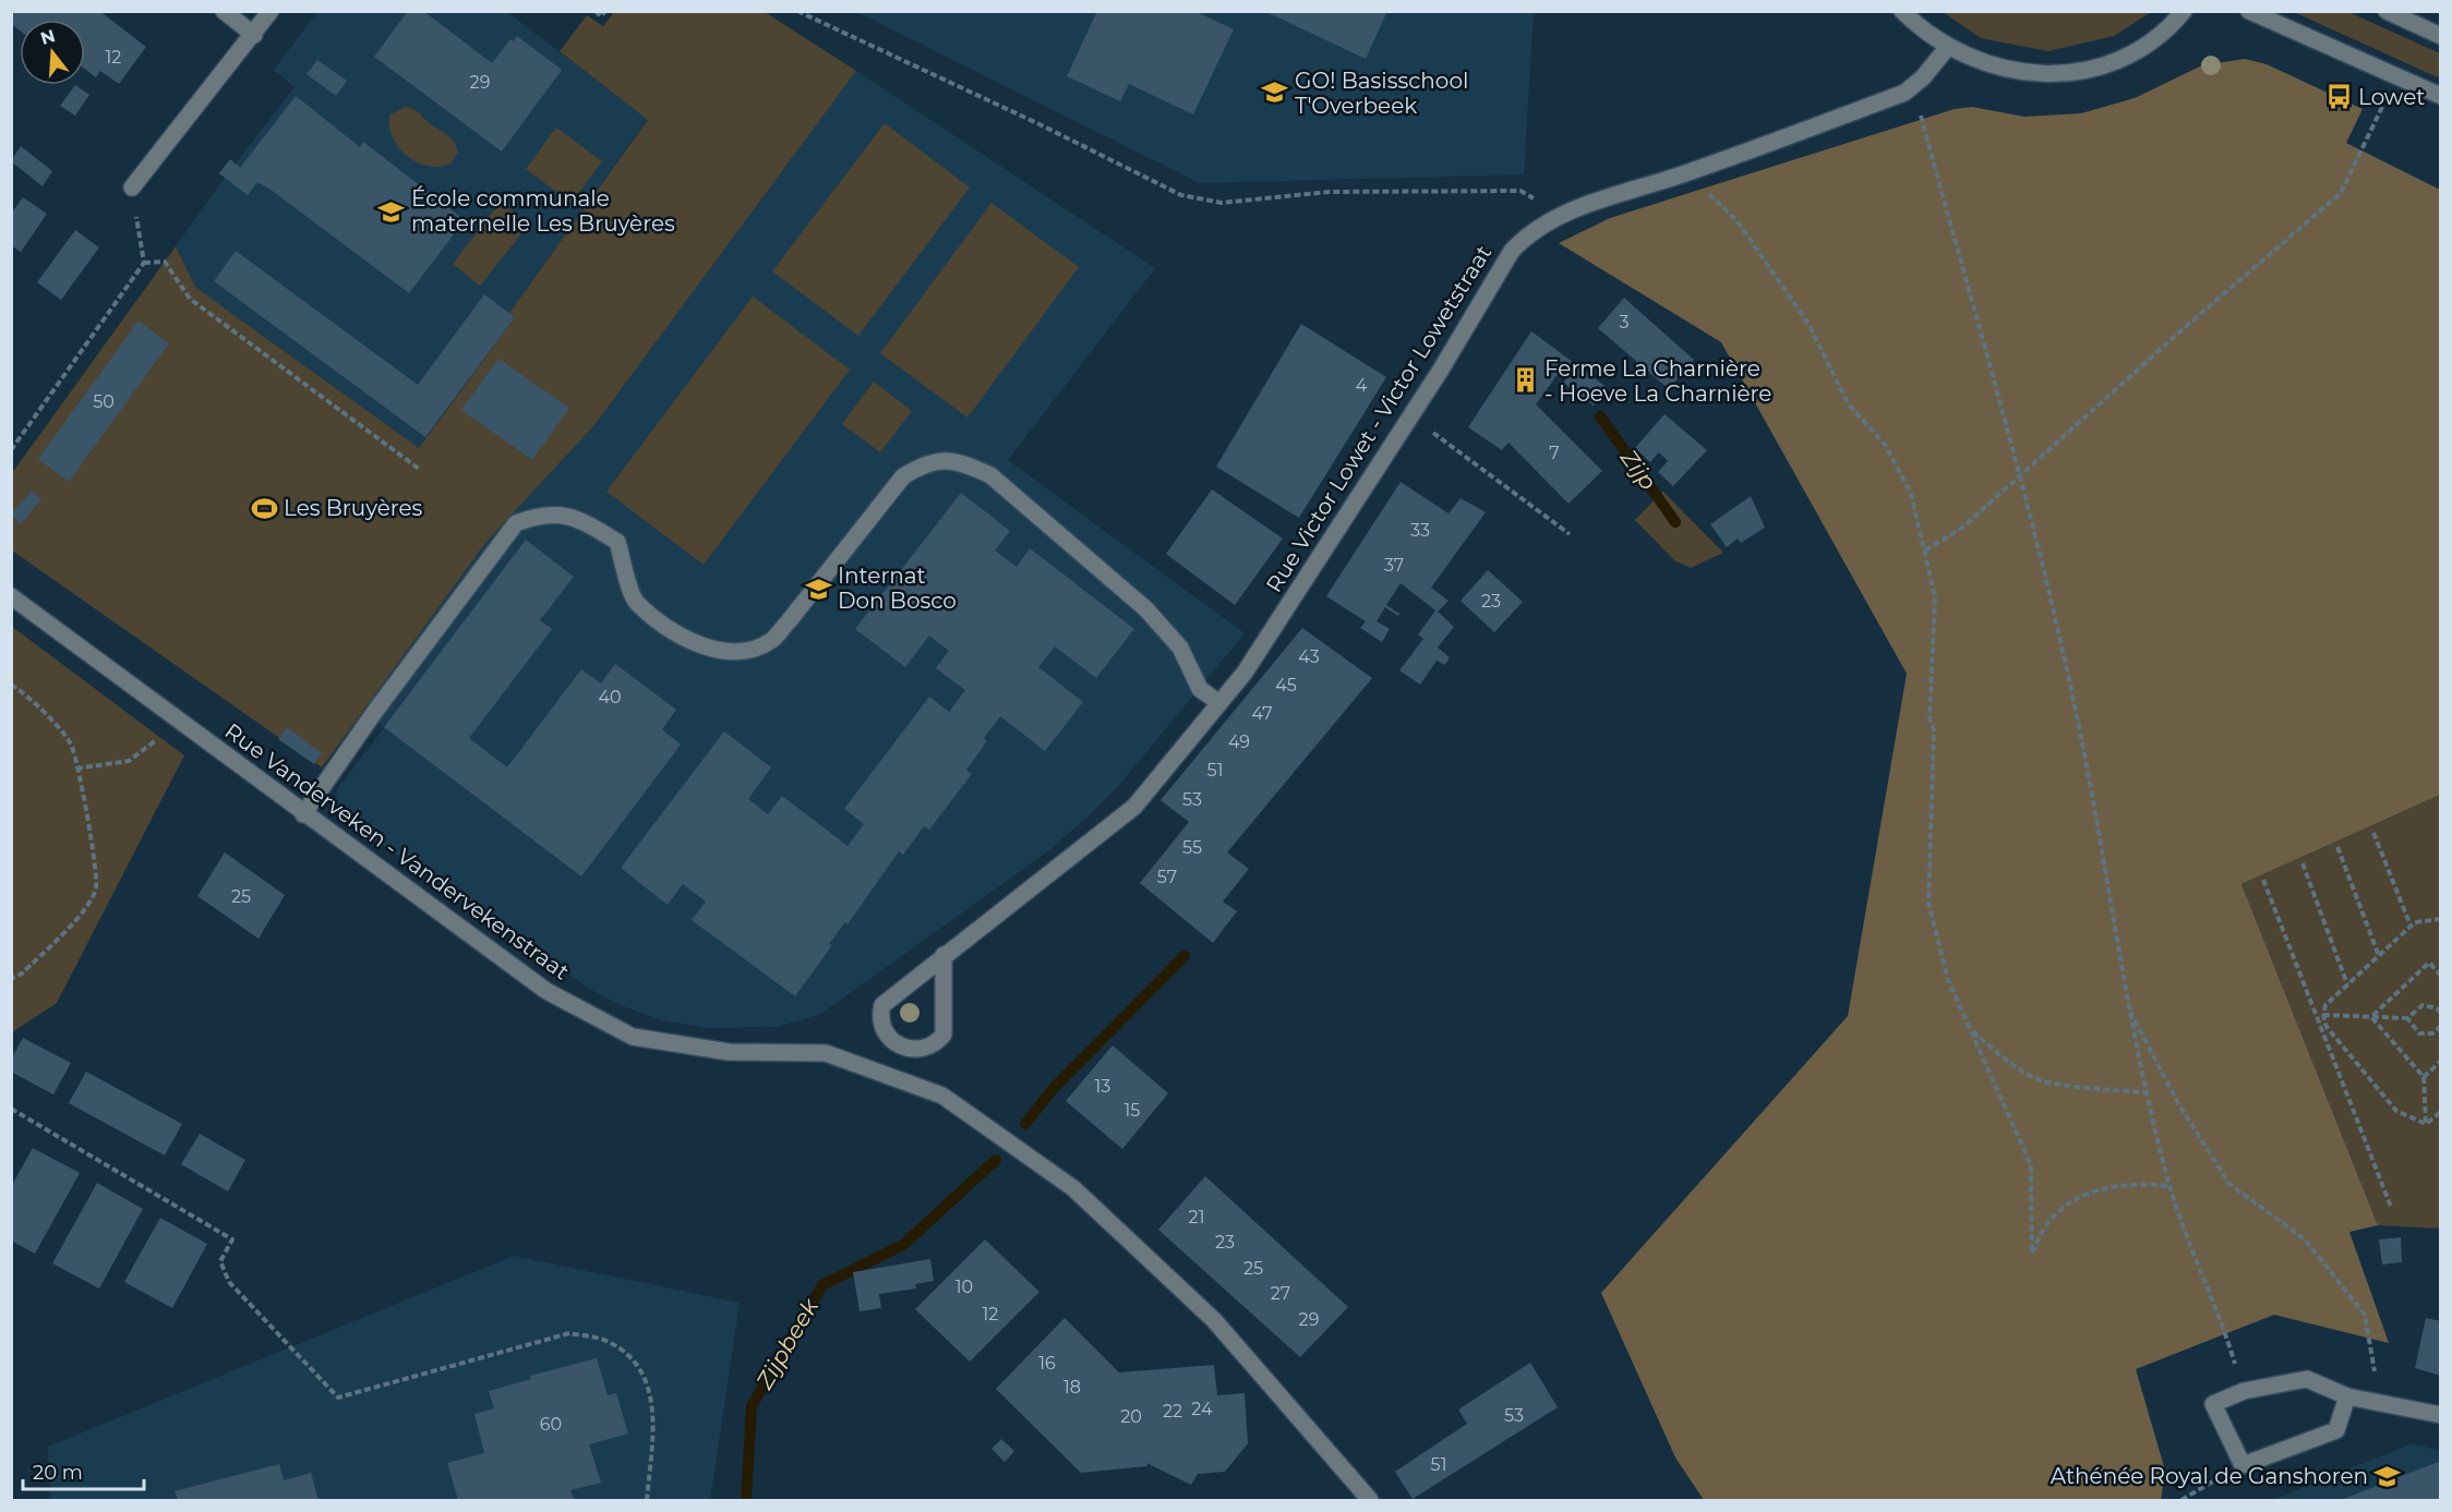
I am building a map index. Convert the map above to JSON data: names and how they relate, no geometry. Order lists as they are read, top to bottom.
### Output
{
  "streets": {
    "street": ["Rue Victor Lowet - Victor Lowetstraat", "Rue Vanderveken - Vandervekenstraat"]
  },
  "water": ["Zijp", "Zijpbeek"],
  "places": {
    "school or university": [
      "GO! Basisschool T'Overbeek",
      "École communale maternelle Les Bruyères",
      "Internat Don Bosco",
      "Athénée Royal de Ganshoren"
    ],
    "bus stop": ["Lowet"],
    "building": ["Ferme La Charnière - Hoeve La Charnière"],
    "sports": ["Les Bruyères"]
  },
  "house_numbers": [
    "12",
    "29",
    "3",
    "4",
    "50",
    "7",
    "33",
    "37",
    "23",
    "43",
    "45",
    "40",
    "47",
    "49",
    "51",
    "53",
    "55",
    "57",
    "25",
    "13",
    "15",
    "21",
    "23",
    "25",
    "10",
    "27",
    "12",
    "29",
    "16",
    "18",
    "24",
    "22",
    "53",
    "20",
    "60",
    "51"
  ],
  "scale_bar": "20 m",
  "north": "top"
}
